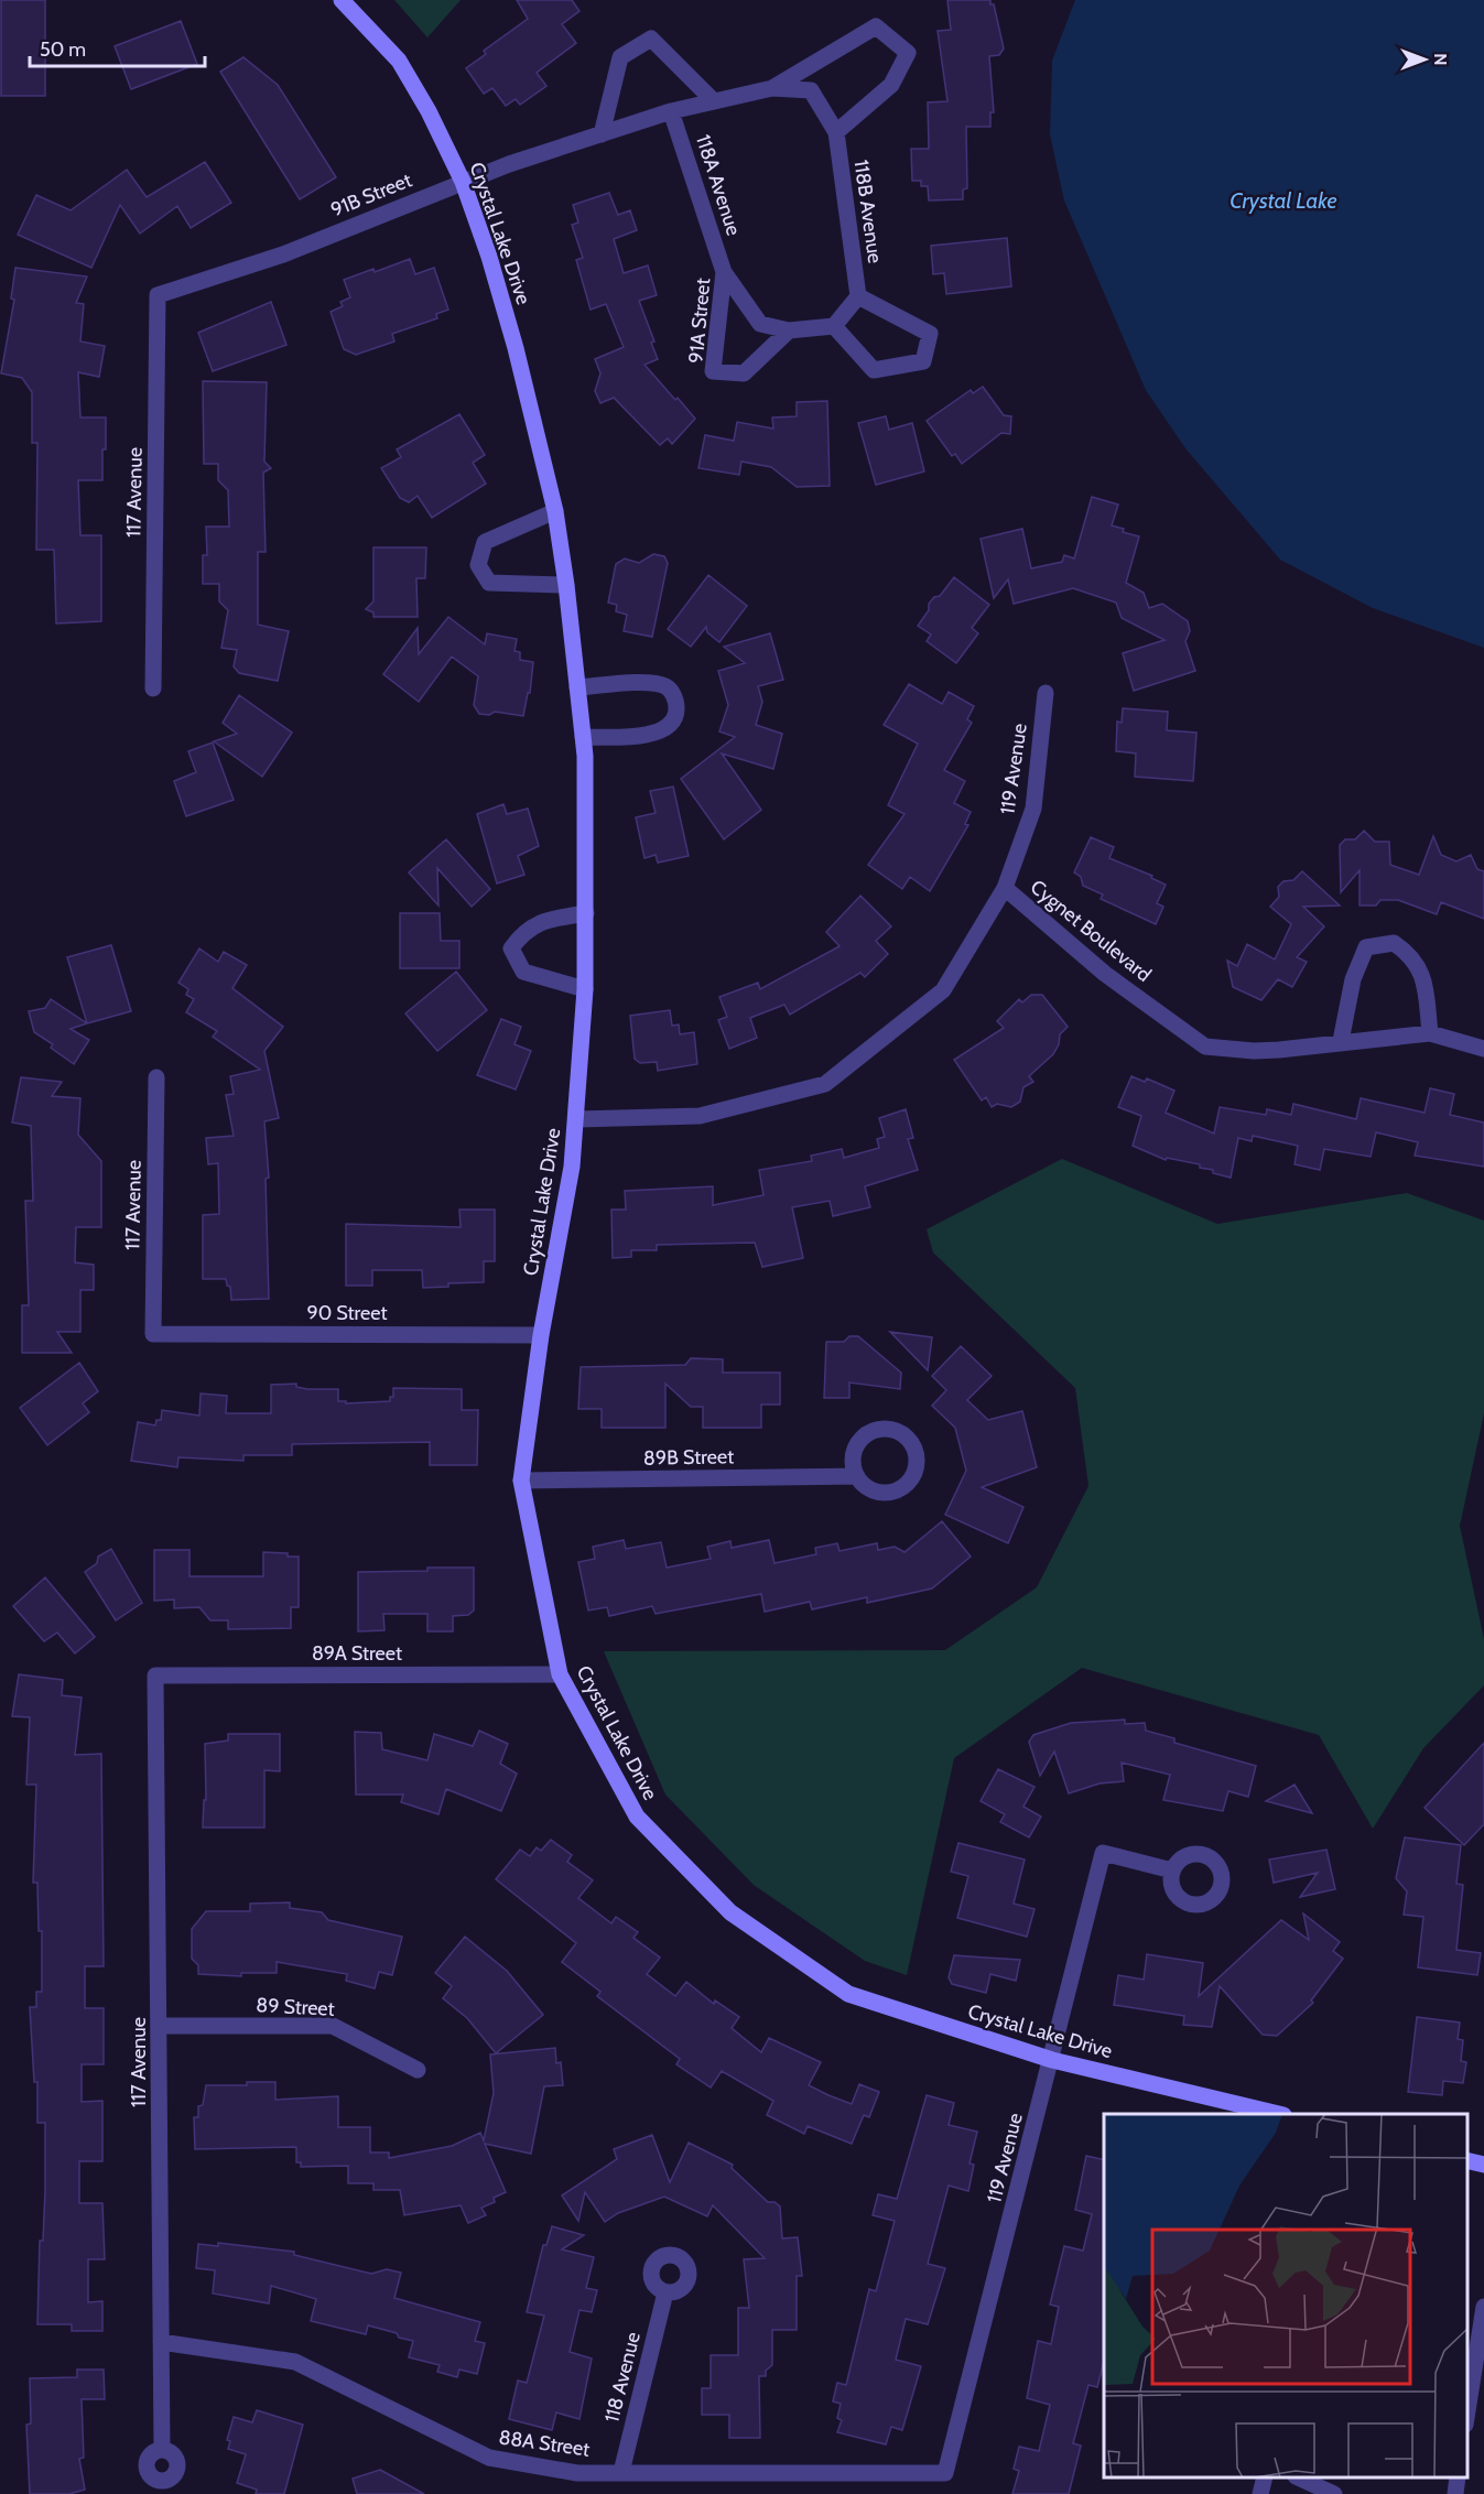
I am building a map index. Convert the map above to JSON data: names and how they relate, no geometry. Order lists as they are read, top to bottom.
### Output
{
  "streets": {
    "street": [
      "118A Avenue",
      "91B Street",
      "118B Avenue",
      "Crystal Lake Drive",
      "91A Street",
      "117 Avenue",
      "119 Avenue",
      "Cygnet Boulevard",
      "90 Street",
      "89B Street",
      "89A Street",
      "89 Street",
      "118 Avenue",
      "88A Street"
    ]
  },
  "crossings": [
    ["118A Avenue", "91B Street"],
    ["118A Avenue", "91A Street"],
    ["91B Street", "118B Avenue"],
    ["91B Street", "Crystal Lake Drive"],
    ["91B Street", "117 Avenue"],
    ["Crystal Lake Drive", "119 Avenue"],
    ["Crystal Lake Drive", "Cygnet Boulevard"],
    ["Crystal Lake Drive", "90 Street"],
    ["Crystal Lake Drive", "89B Street"],
    ["Crystal Lake Drive", "89A Street"],
    ["117 Avenue", "90 Street"],
    ["117 Avenue", "89A Street"],
    ["117 Avenue", "89 Street"],
    ["117 Avenue", "88A Street"],
    ["119 Avenue", "Cygnet Boulevard"],
    ["119 Avenue", "88A Street"],
    ["118 Avenue", "88A Street"]
  ],
  "water": ["Crystal Lake"],
  "scale_bar": "50 m",
  "north": "right"
}
